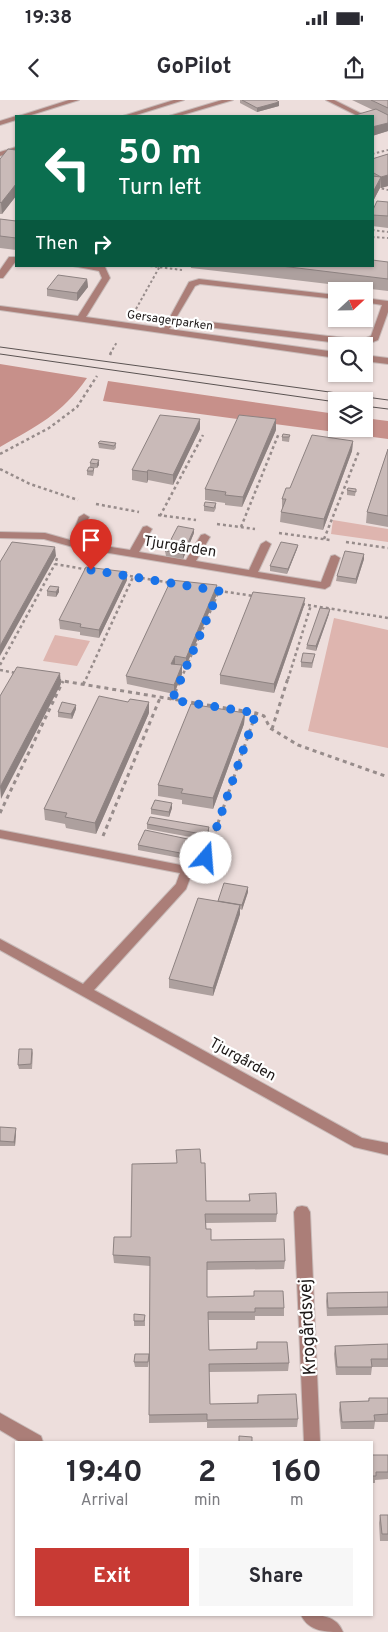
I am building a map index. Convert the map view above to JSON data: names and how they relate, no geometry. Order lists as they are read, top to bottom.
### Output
{
  "streets": {
    "street": ["Gersagerparken", "Tjurgården", "Krogårdsvej"]
  },
  "north": "right",
  "page": {
    "status": "19:38",
    "header": "GoPilot",
    "turn": ["50 m", "Turn left"],
    "then": "Then",
    "eta": [
      "19:40",
      "Arrival",
      "2",
      "min",
      "160",
      "m"
    ],
    "buttons": ["Exit", "Share"]
  }
}
